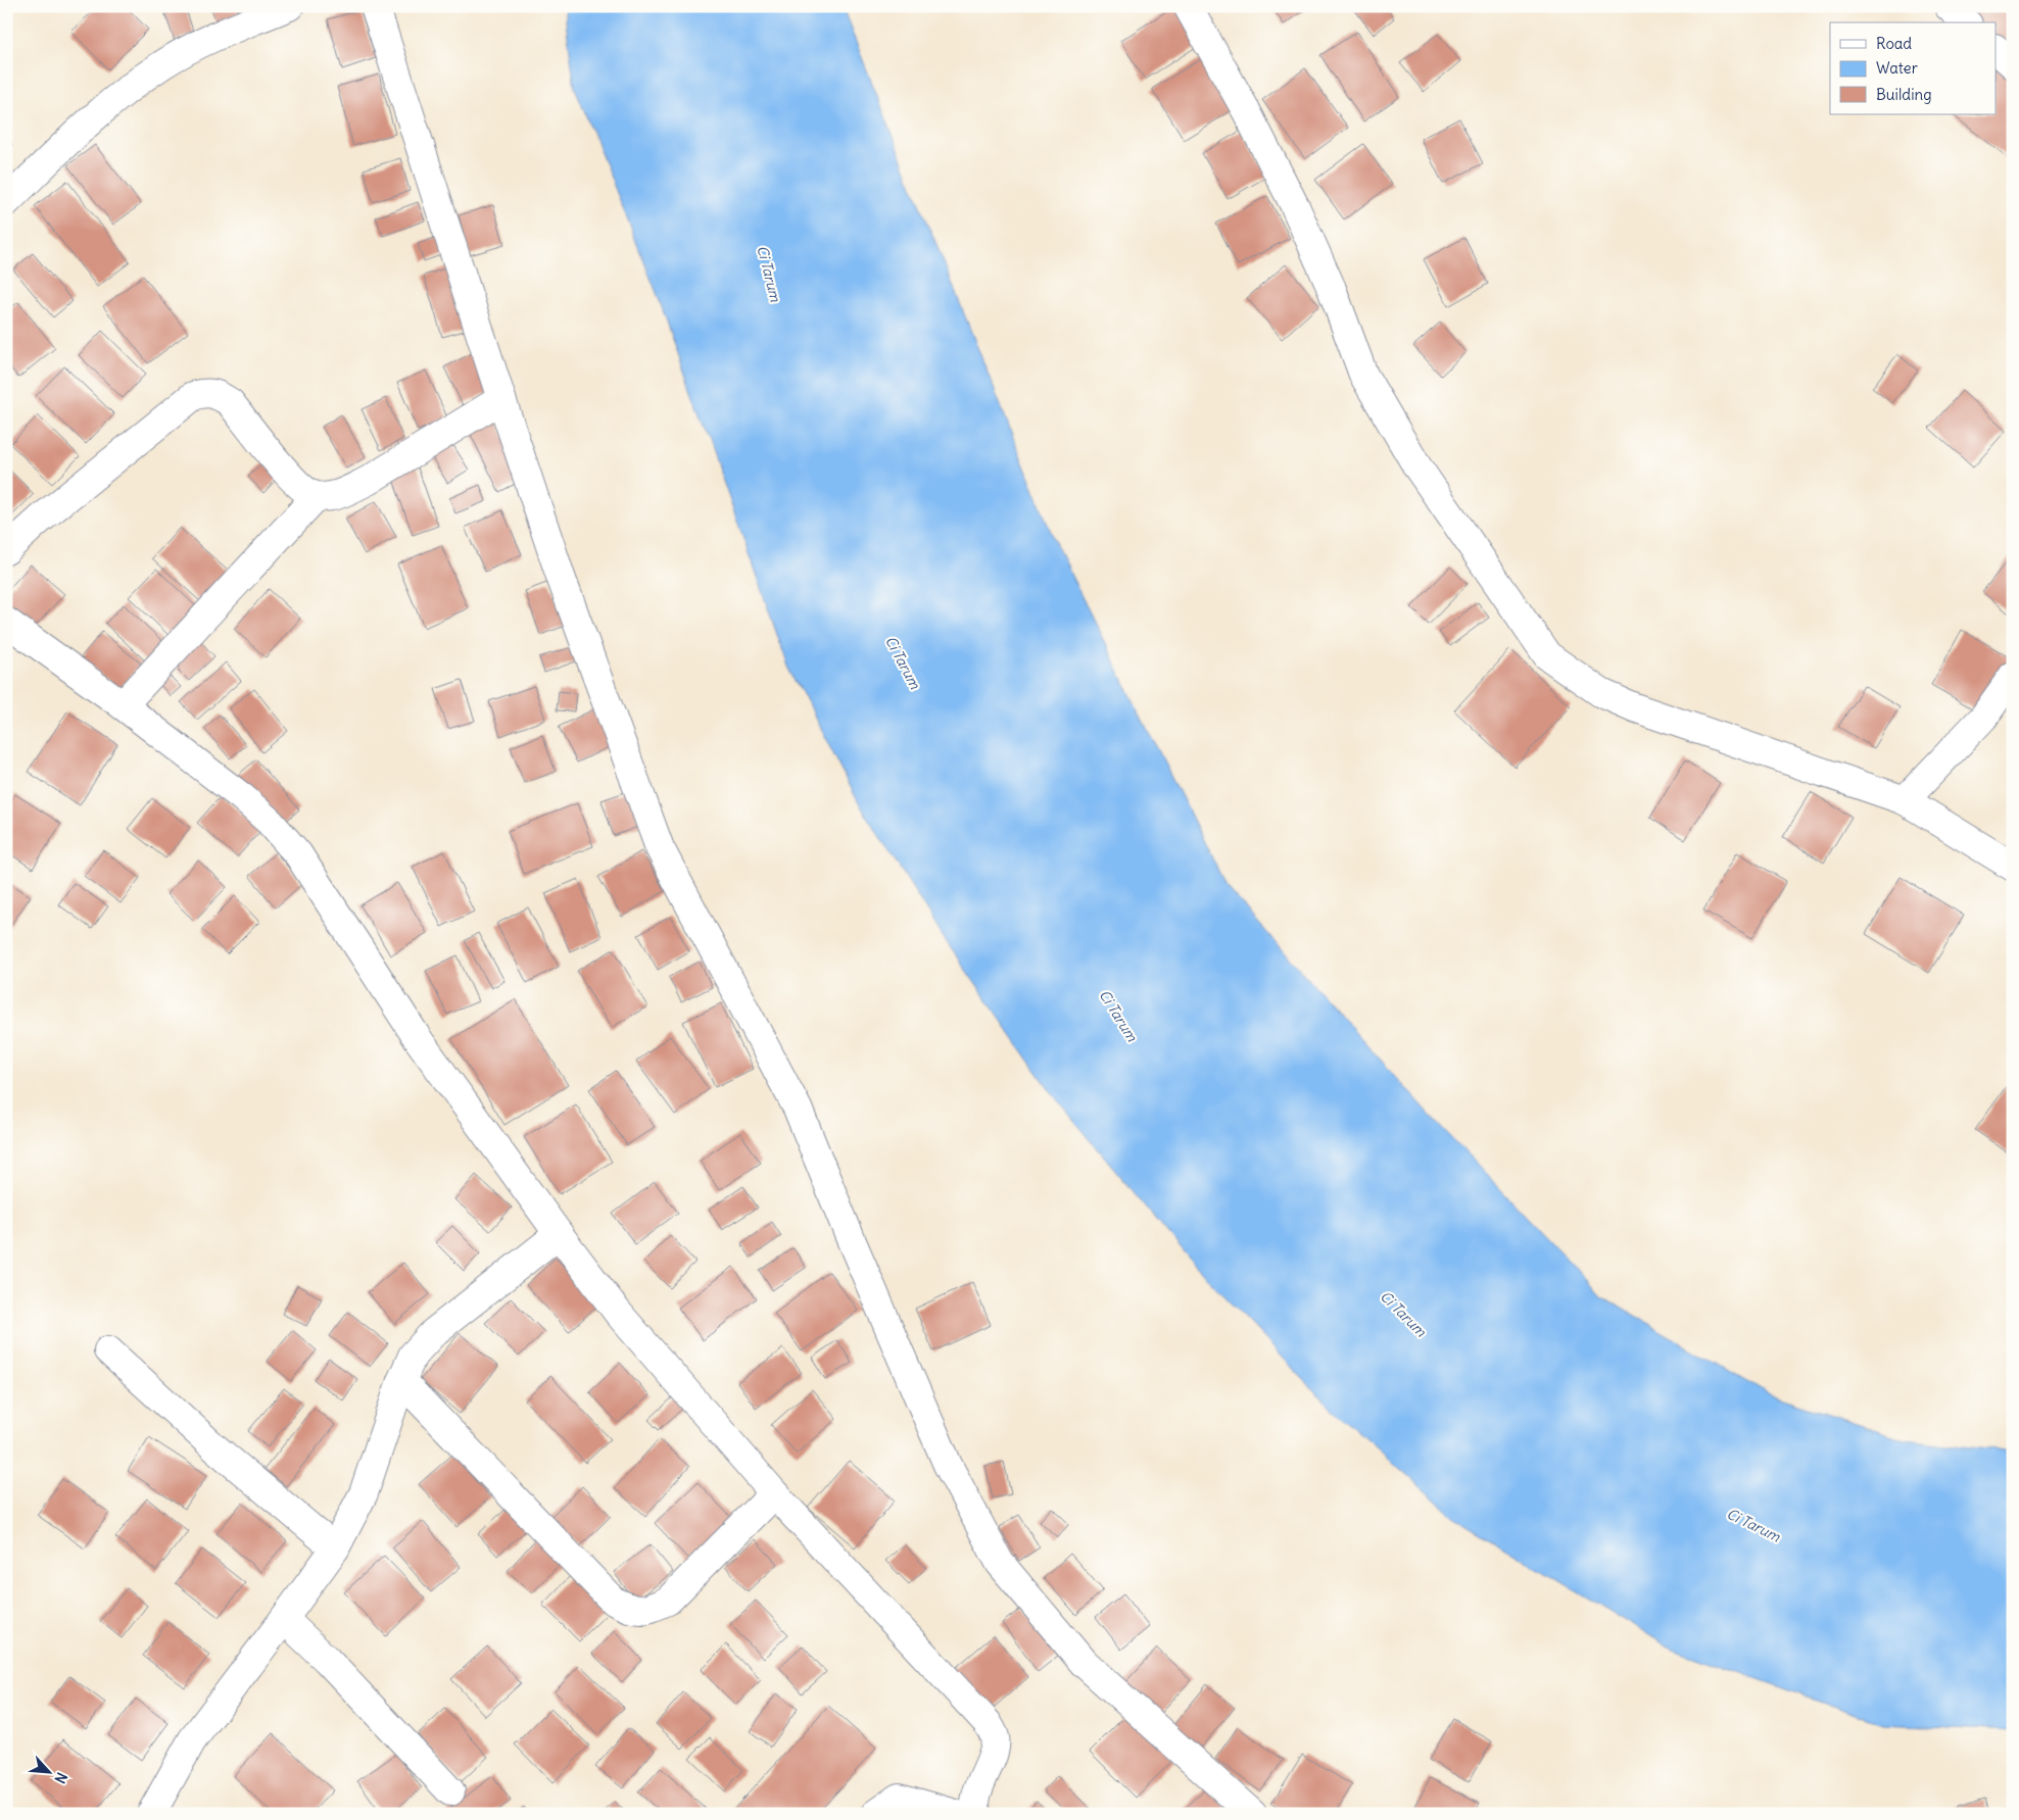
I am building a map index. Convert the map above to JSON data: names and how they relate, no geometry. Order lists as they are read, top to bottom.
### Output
{
  "water": ["Ci Tarum"],
  "legend": ["Road", "Water", "Building"],
  "north": "bottom right"
}
